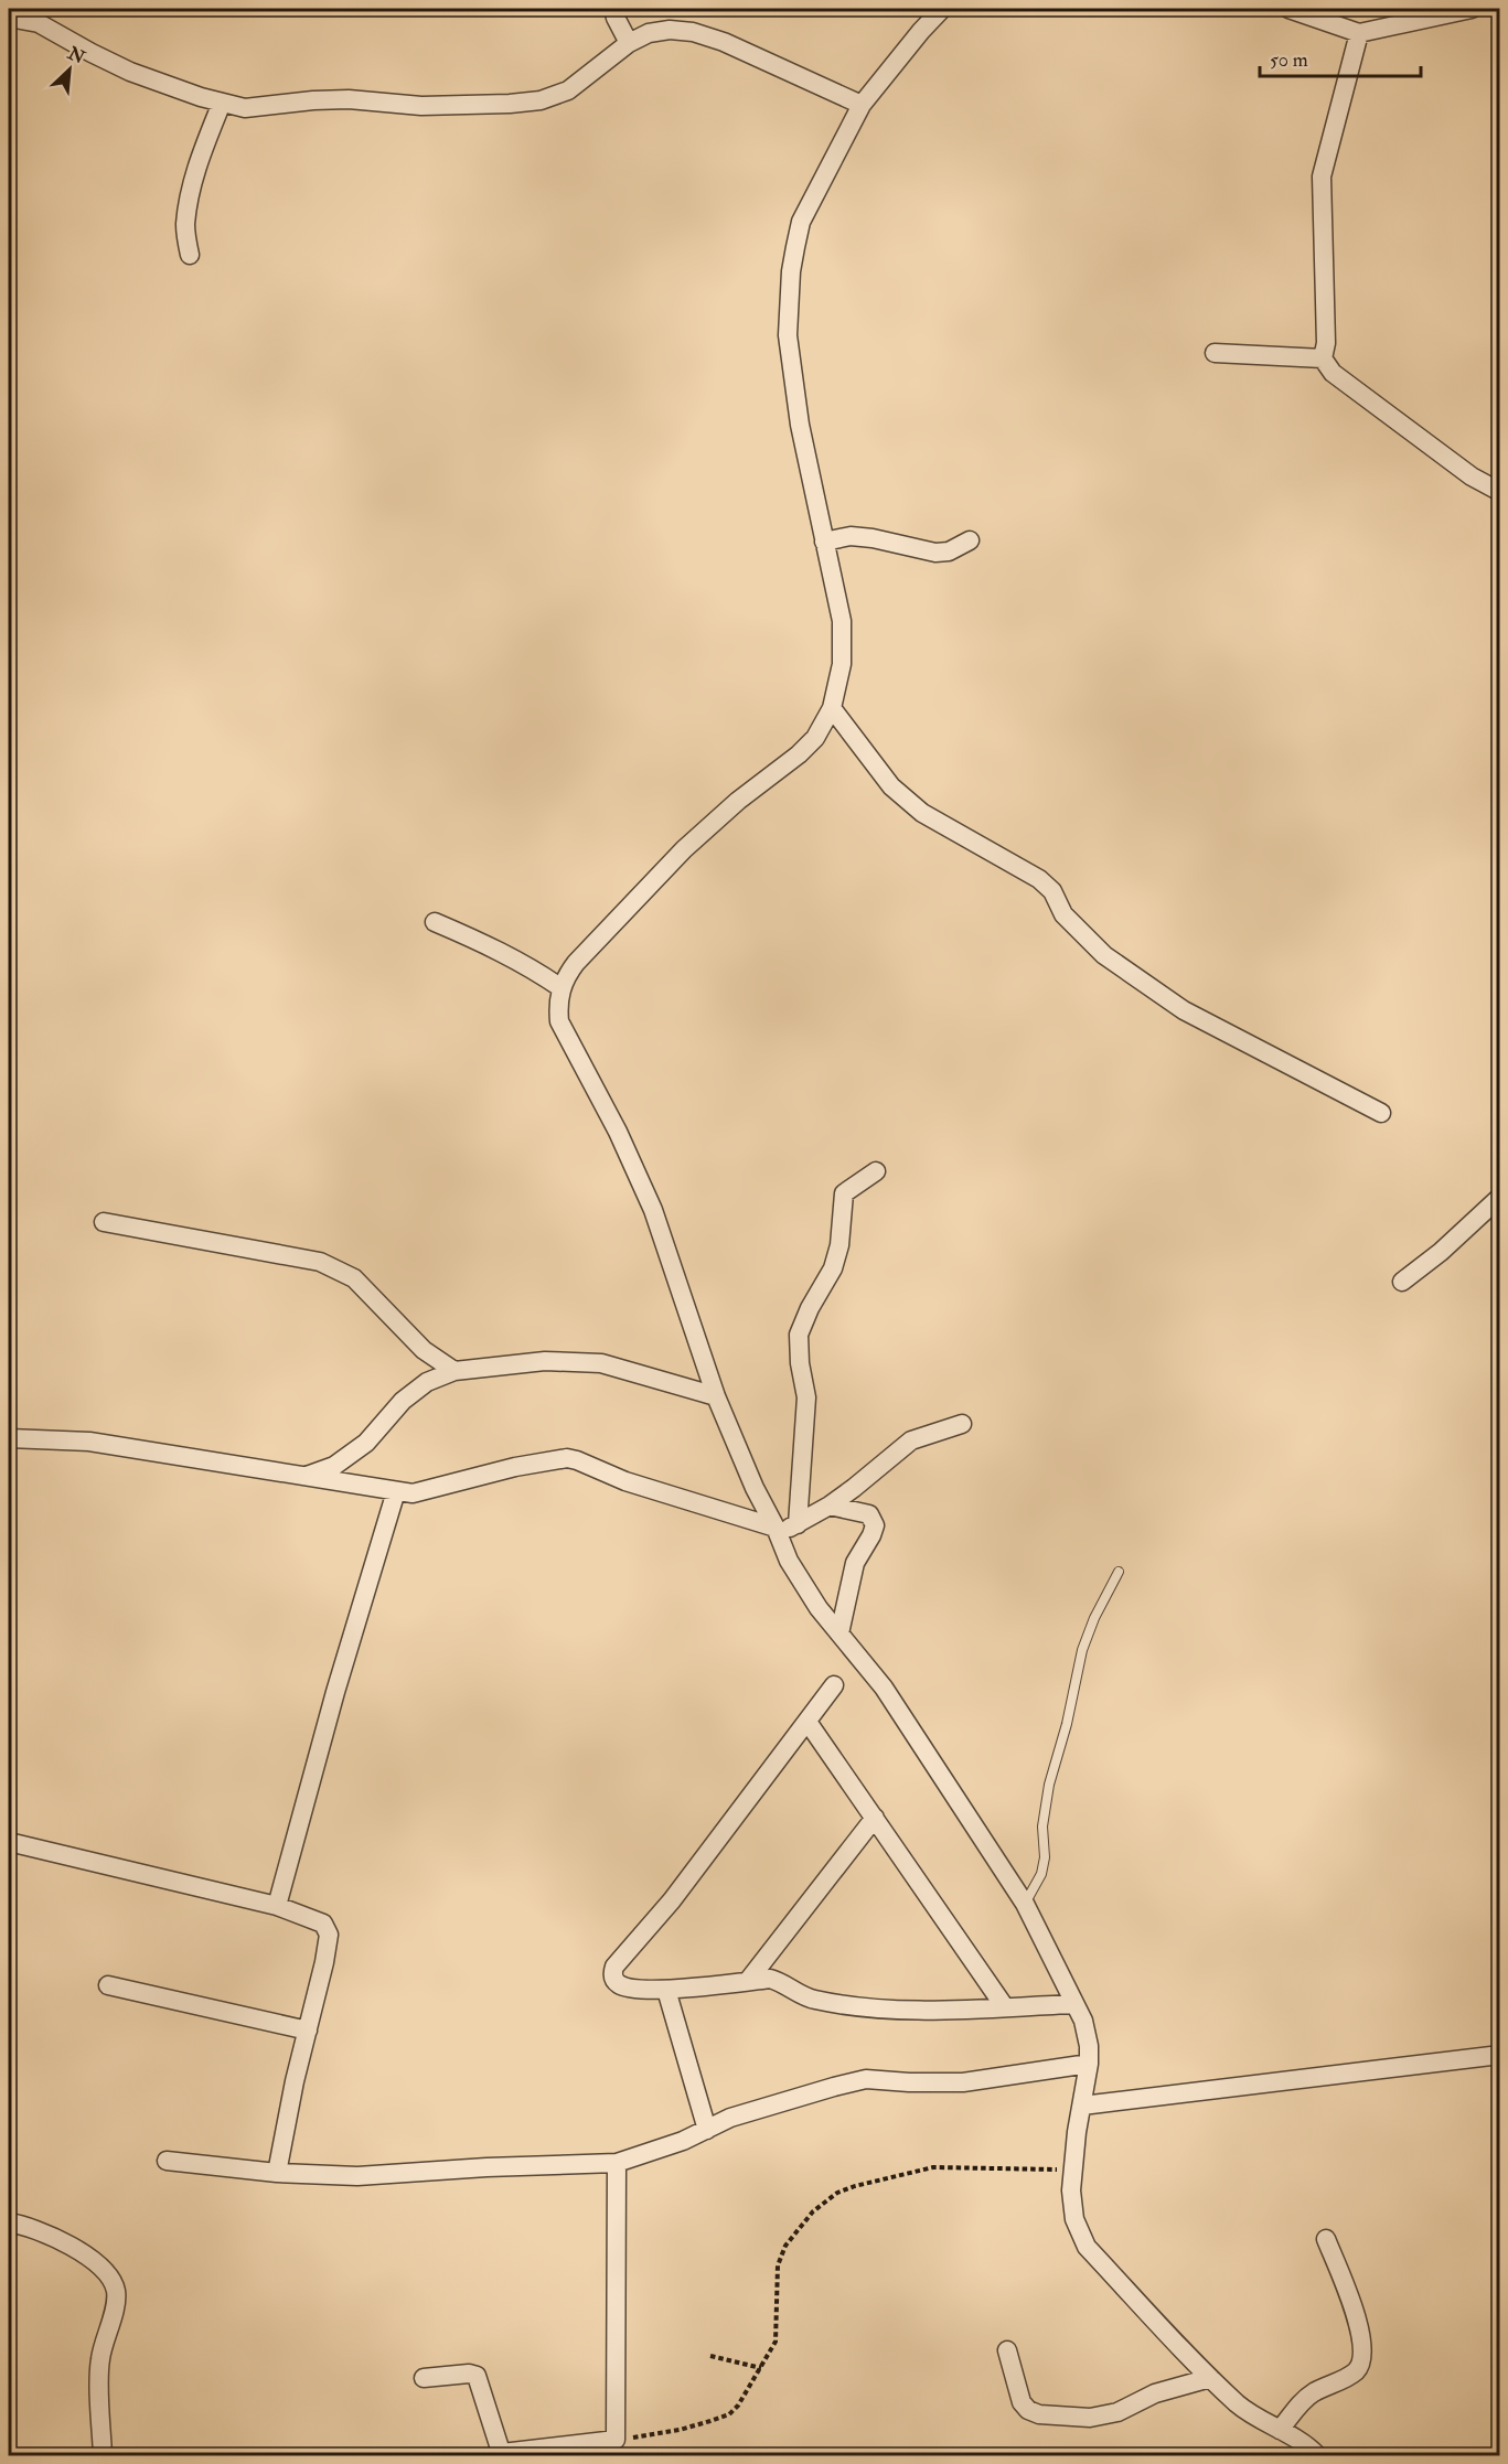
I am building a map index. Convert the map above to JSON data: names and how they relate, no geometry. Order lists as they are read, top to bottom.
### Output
{
  "scale_bar": "50 m",
  "north": "top right"
}
